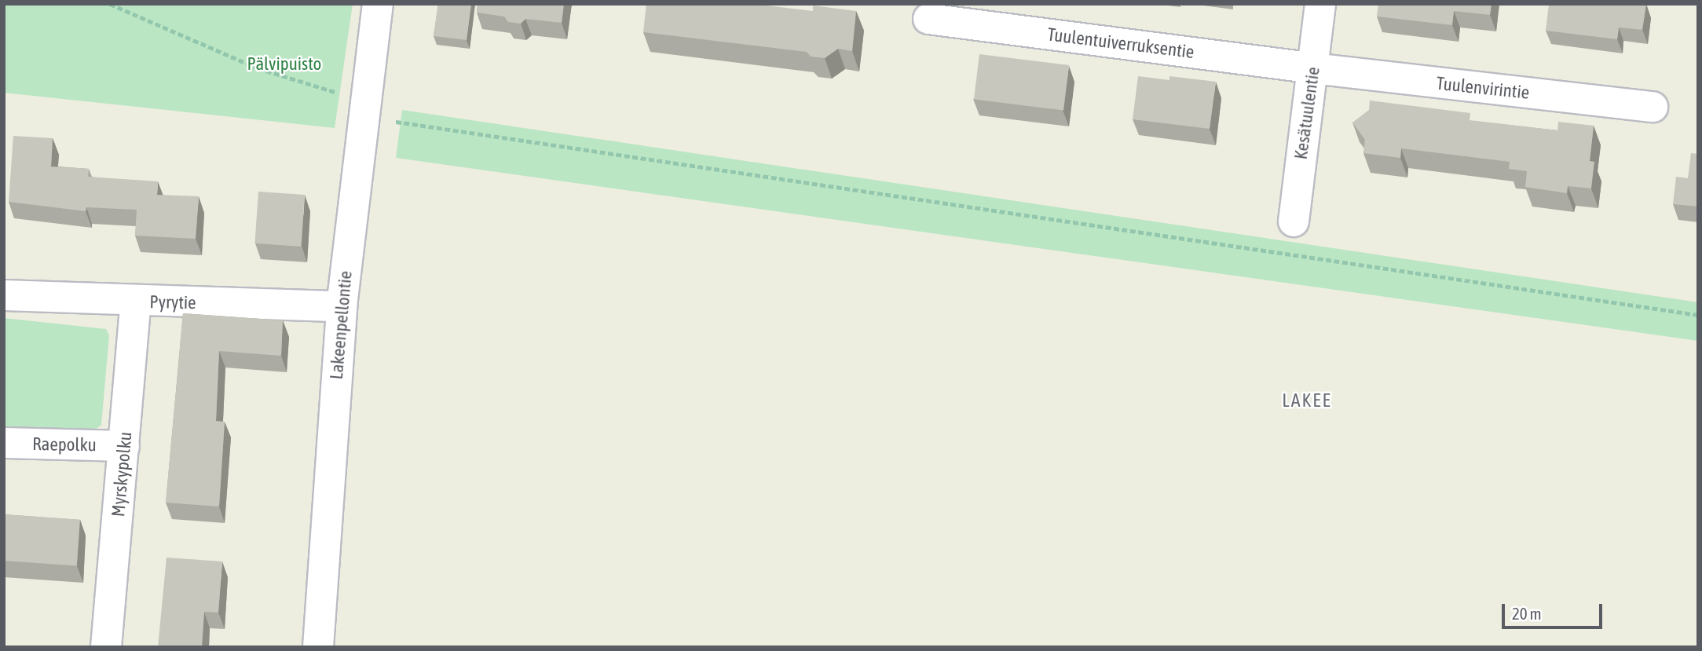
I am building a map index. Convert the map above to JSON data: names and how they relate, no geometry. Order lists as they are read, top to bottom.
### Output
{
  "streets": {
    "street": [
      "Tuulentuiverruksentie",
      "Tuulenvirintie",
      "Kesätuulentie",
      "Pyrytie",
      "Lakeenpellontie",
      "Raepolku",
      "Myrskypolku"
    ]
  },
  "crossings": [
    ["Tuulentuiverruksentie", "Tuulenvirintie"],
    ["Tuulentuiverruksentie", "Kesätuulentie"],
    ["Tuulenvirintie", "Kesätuulentie"],
    ["Pyrytie", "Lakeenpellontie"],
    ["Pyrytie", "Myrskypolku"],
    ["Raepolku", "Myrskypolku"]
  ],
  "districts": ["LAKEE"],
  "parks": ["Pälvipuisto"],
  "scale_bar": "20 m"
}
